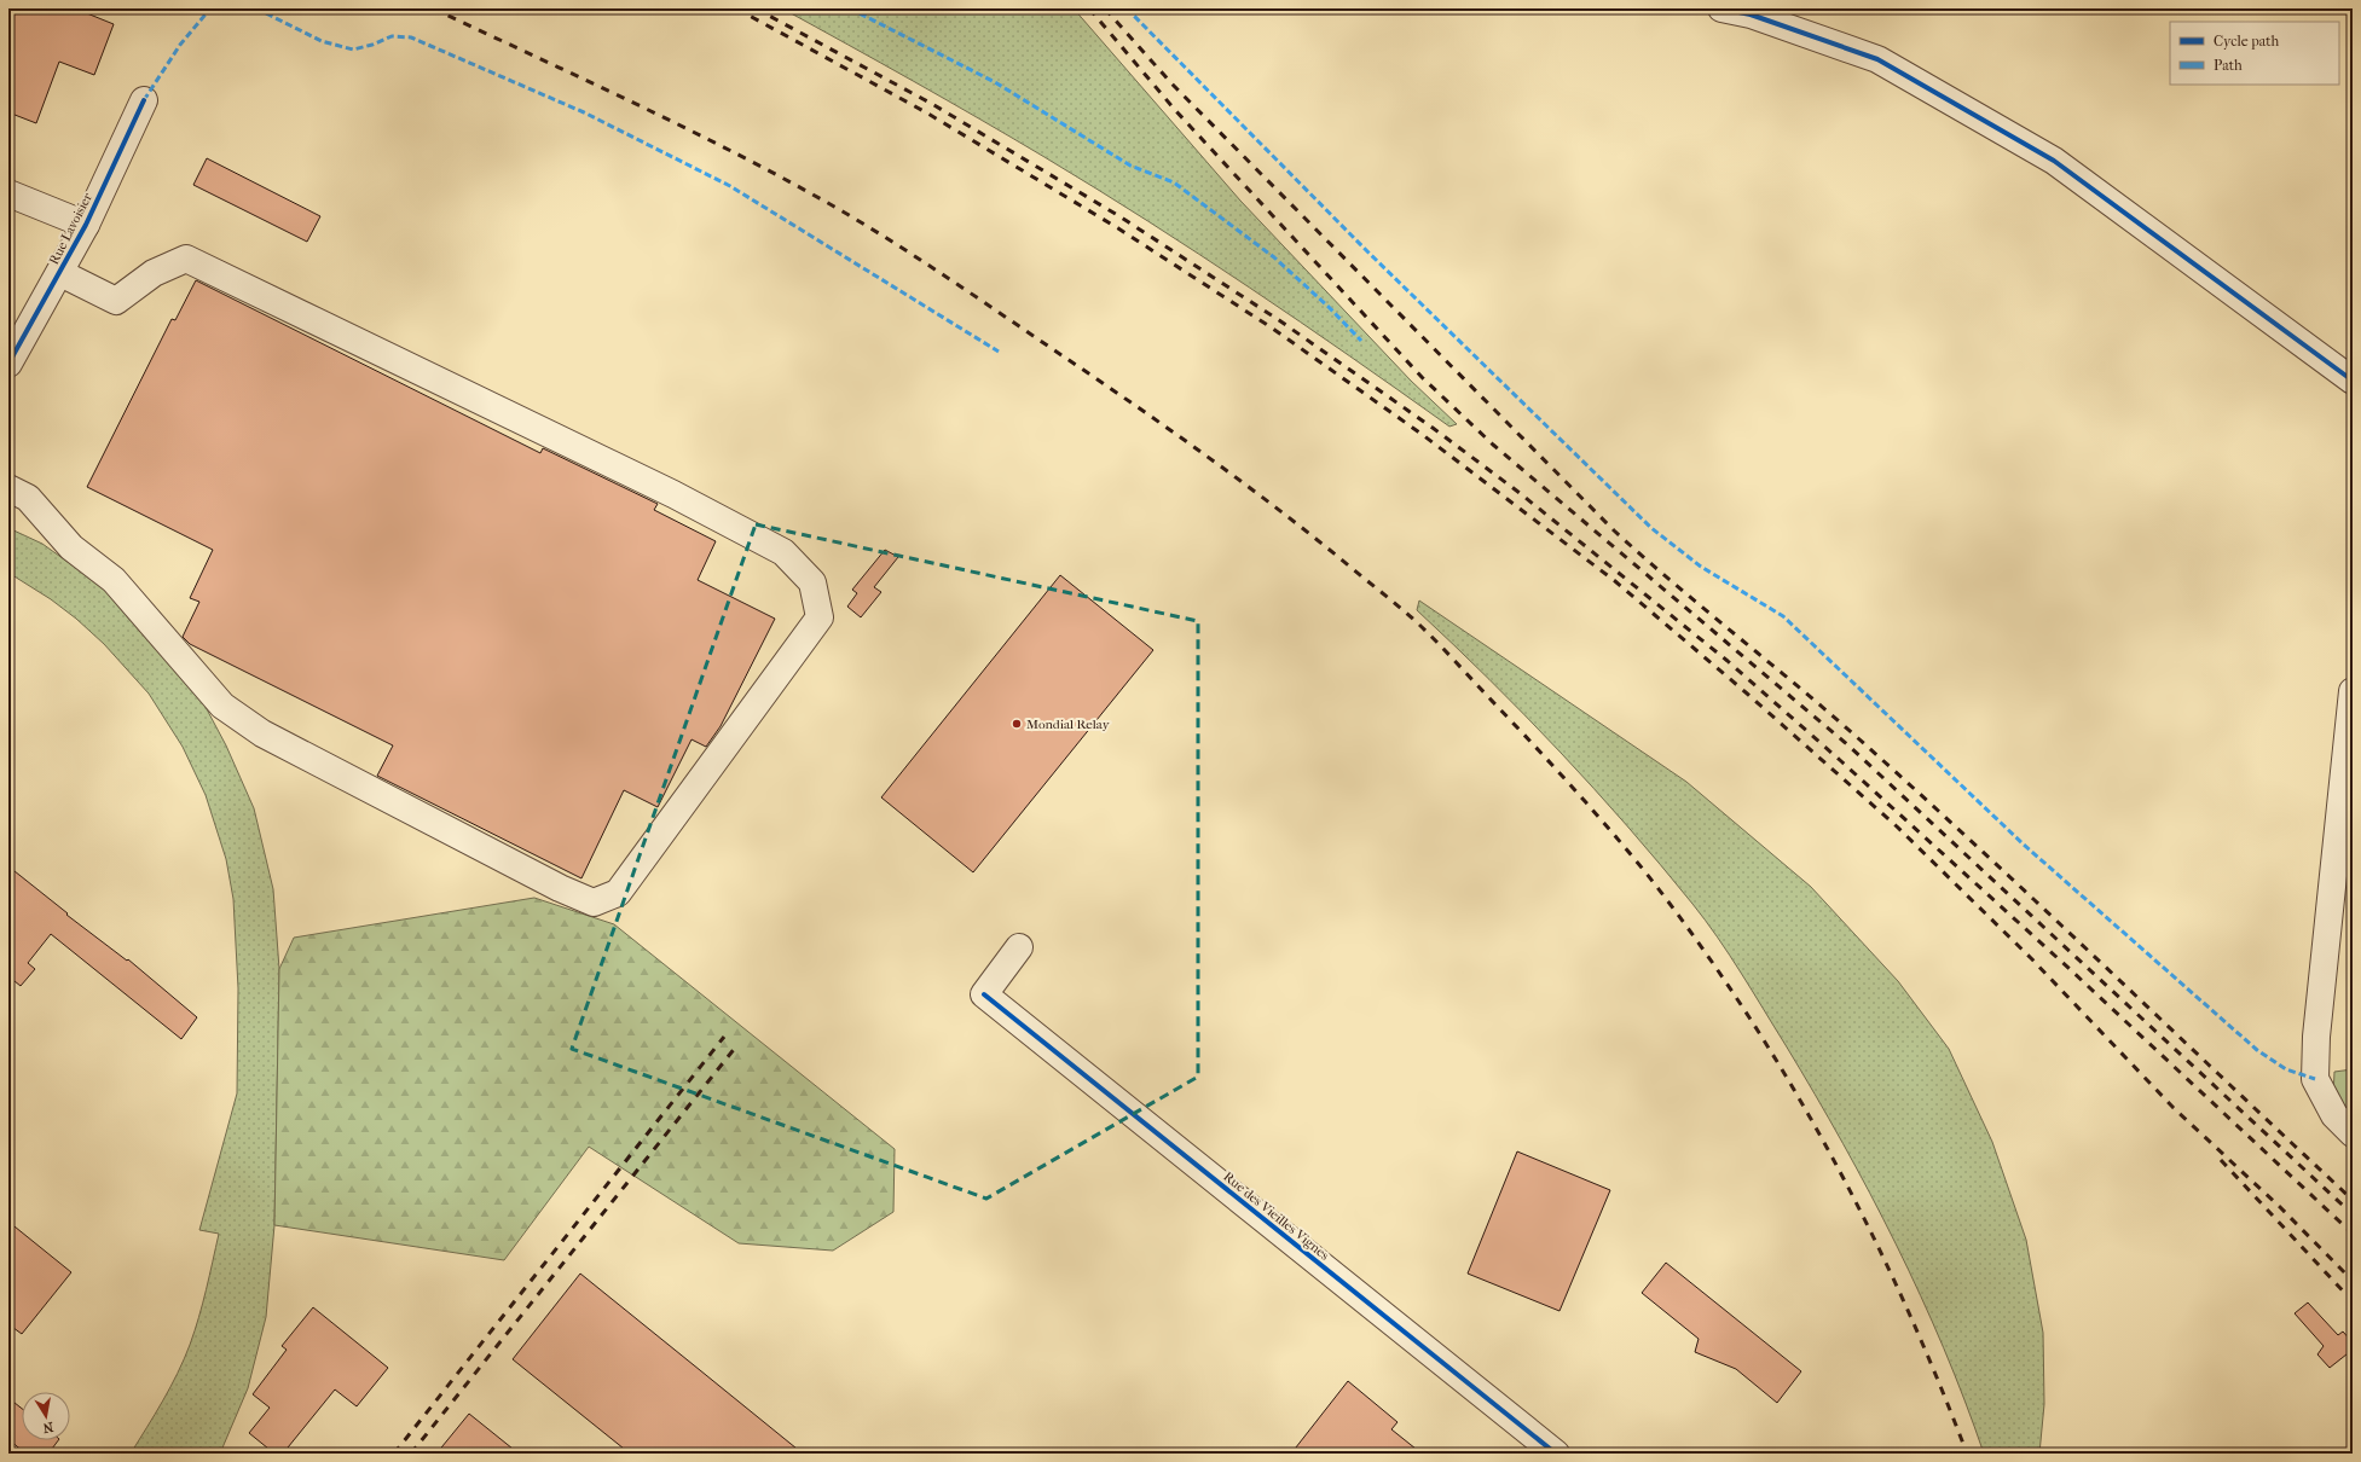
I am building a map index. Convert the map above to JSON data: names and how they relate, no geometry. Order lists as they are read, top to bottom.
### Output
{
  "streets": {
    "street": ["Rue Lavoisier", "Rue des Vieilles Vignes"]
  },
  "places": ["Mondial Relay"],
  "legend": ["Cycle path", "Path"],
  "north": "bottom"
}
